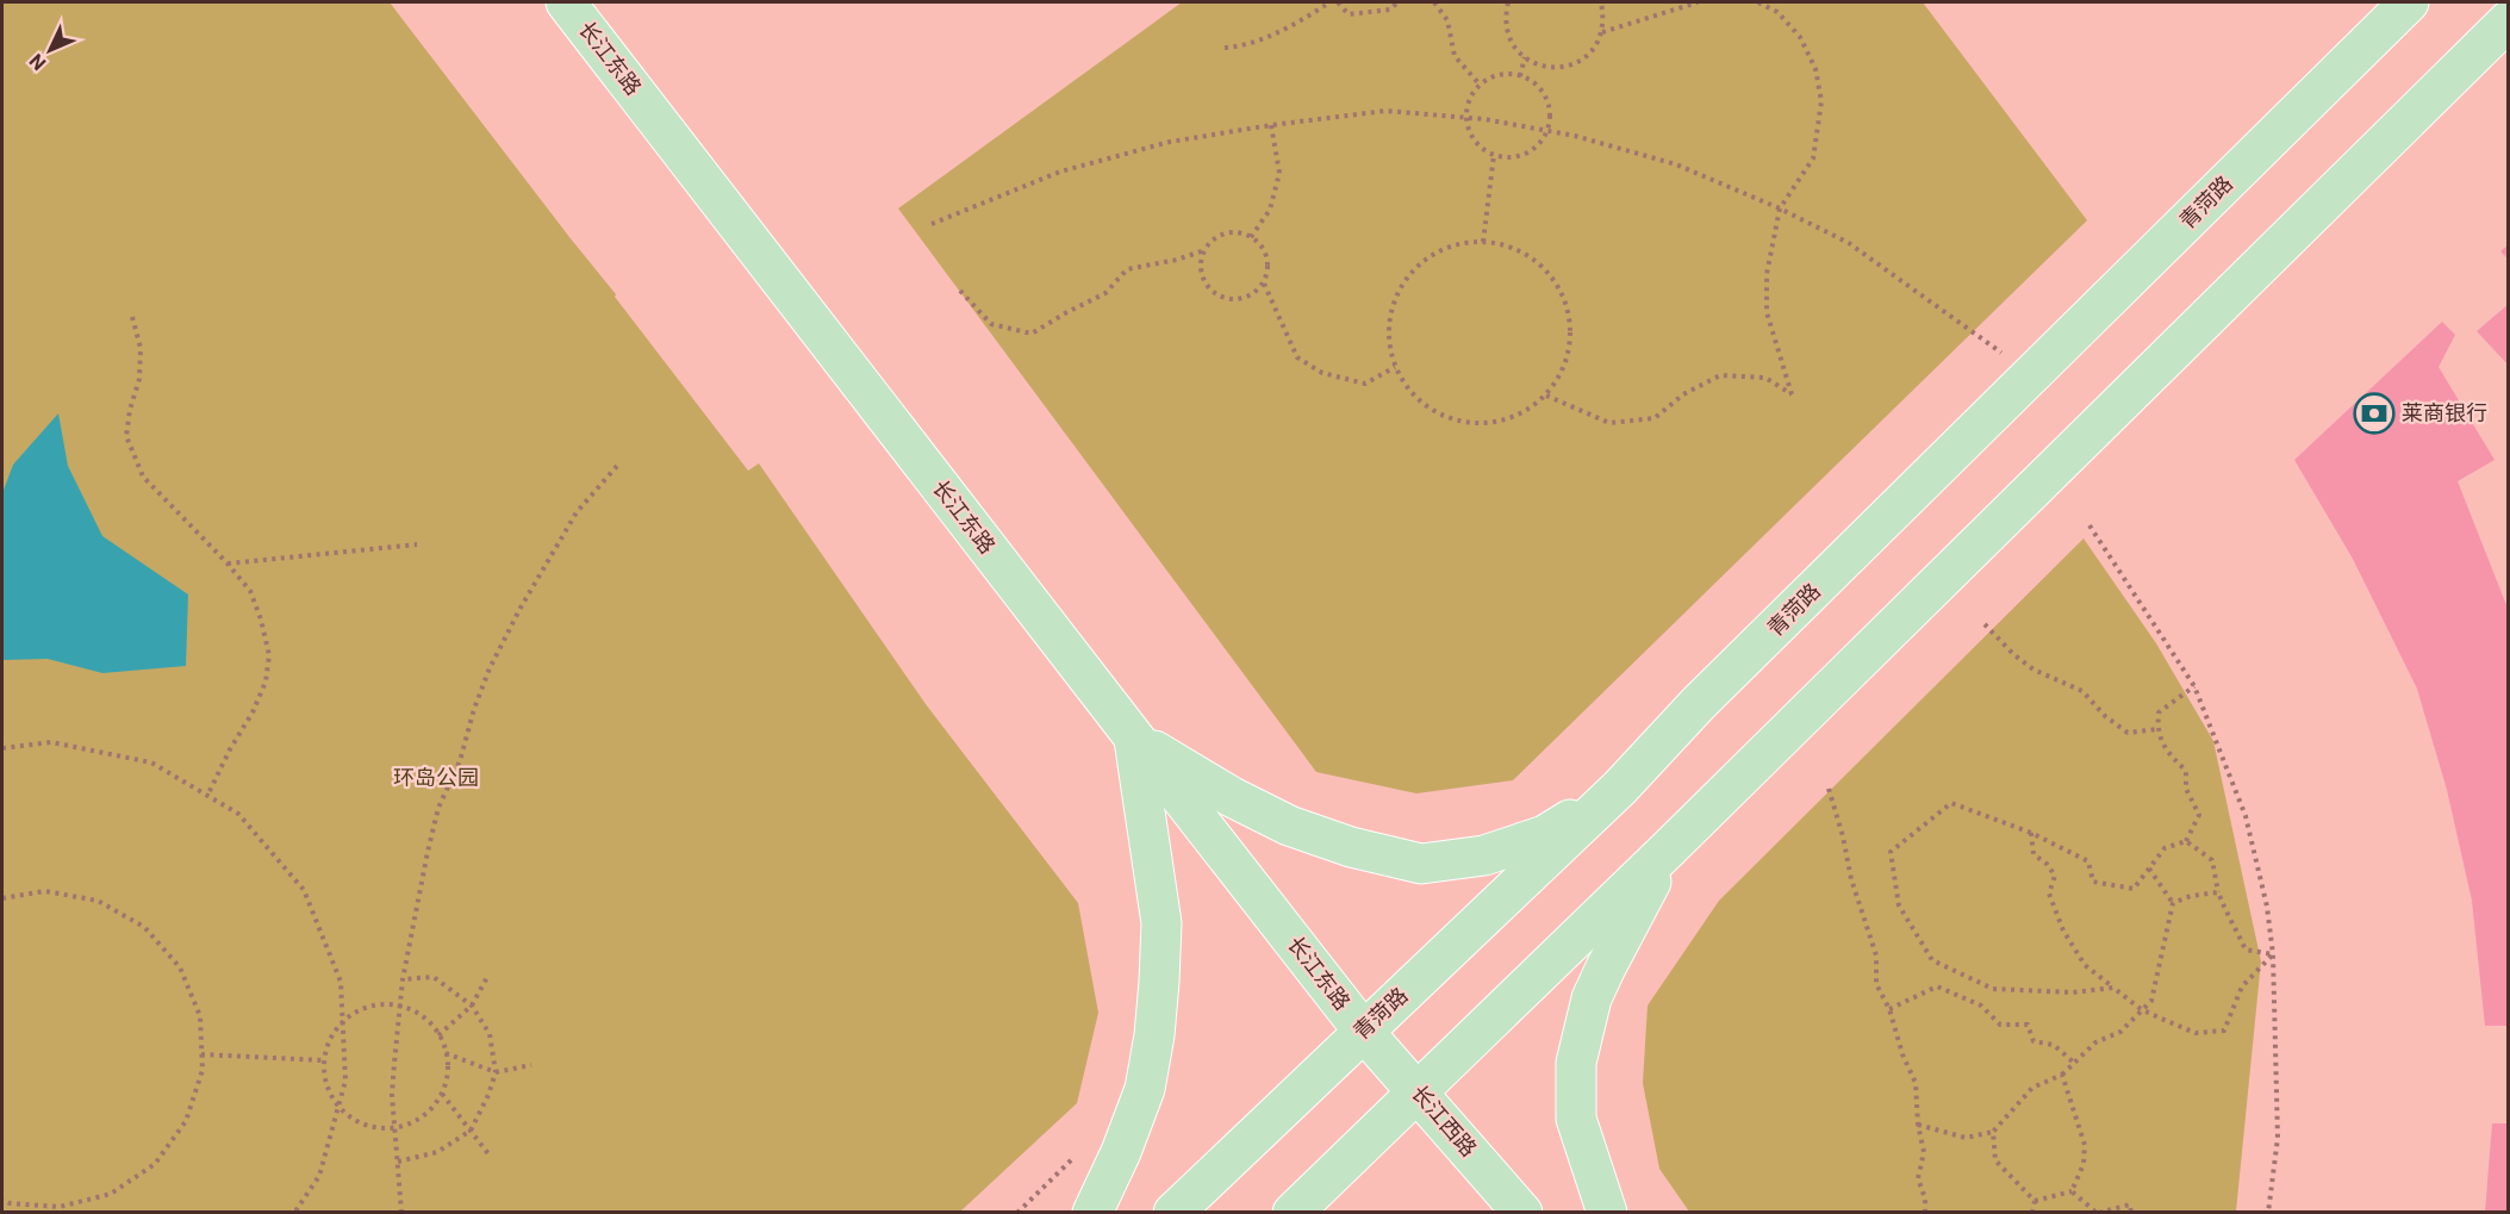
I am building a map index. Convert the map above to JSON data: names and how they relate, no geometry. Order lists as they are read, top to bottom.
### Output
{
  "streets": {
    "main road": ["长江东路", "青菏路", "长江西路"]
  },
  "crossings": [
    ["长江东路", "青菏路"],
    ["长江东路", "长江西路"],
    ["青菏路", "长江西路"]
  ],
  "parks": ["环岛公园"],
  "places": {
    "bank": ["莱商银行"]
  },
  "north": "bottom left"
}
